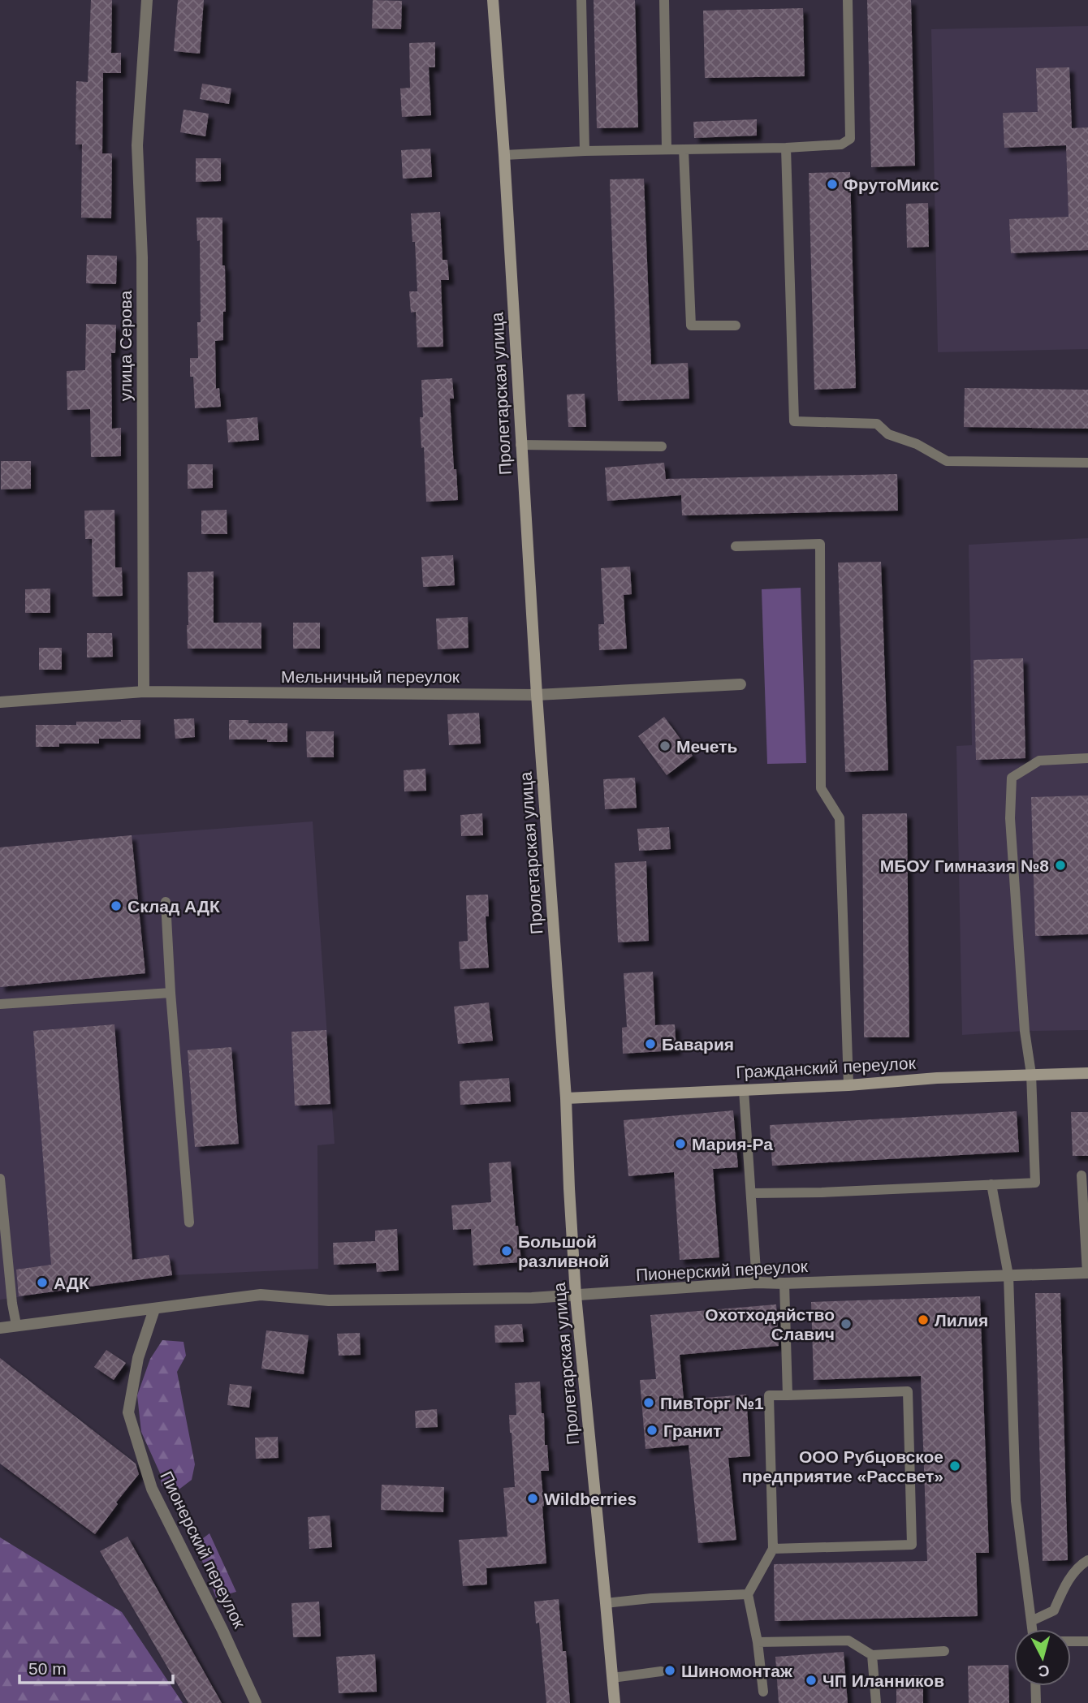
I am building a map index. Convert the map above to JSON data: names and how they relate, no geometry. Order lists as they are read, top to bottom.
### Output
{
  "streets": {
    "main road": ["Пролетарская улица", "Гражданский переулок"],
    "street": ["улица Серова", "Мельничный переулок", "Пионерский переулок"]
  },
  "crossings": [
    ["улица Серова", "Мельничный переулок"],
    ["Пролетарская улица", "Мельничный переулок"],
    ["Пролетарская улица", "Гражданский переулок"],
    ["Пролетарская улица", "Пионерский переулок"]
  ],
  "places": [
    "ФрутоМикс",
    "Мечеть",
    "МБОУ Гимназия №8",
    "Склад АДК",
    "Бавария",
    "Мария-Ра",
    "Большой разливной",
    "АДК",
    "Лилия",
    "Охотходяйство Славич",
    "ПивТорг №1",
    "Гранит",
    "ООО Рубцовское предприятие «Рассвет»",
    "Wildberries",
    "Шиномонтаж",
    "ЧП Иланников"
  ],
  "scale_bar": "50 m",
  "north": "bottom"
}
